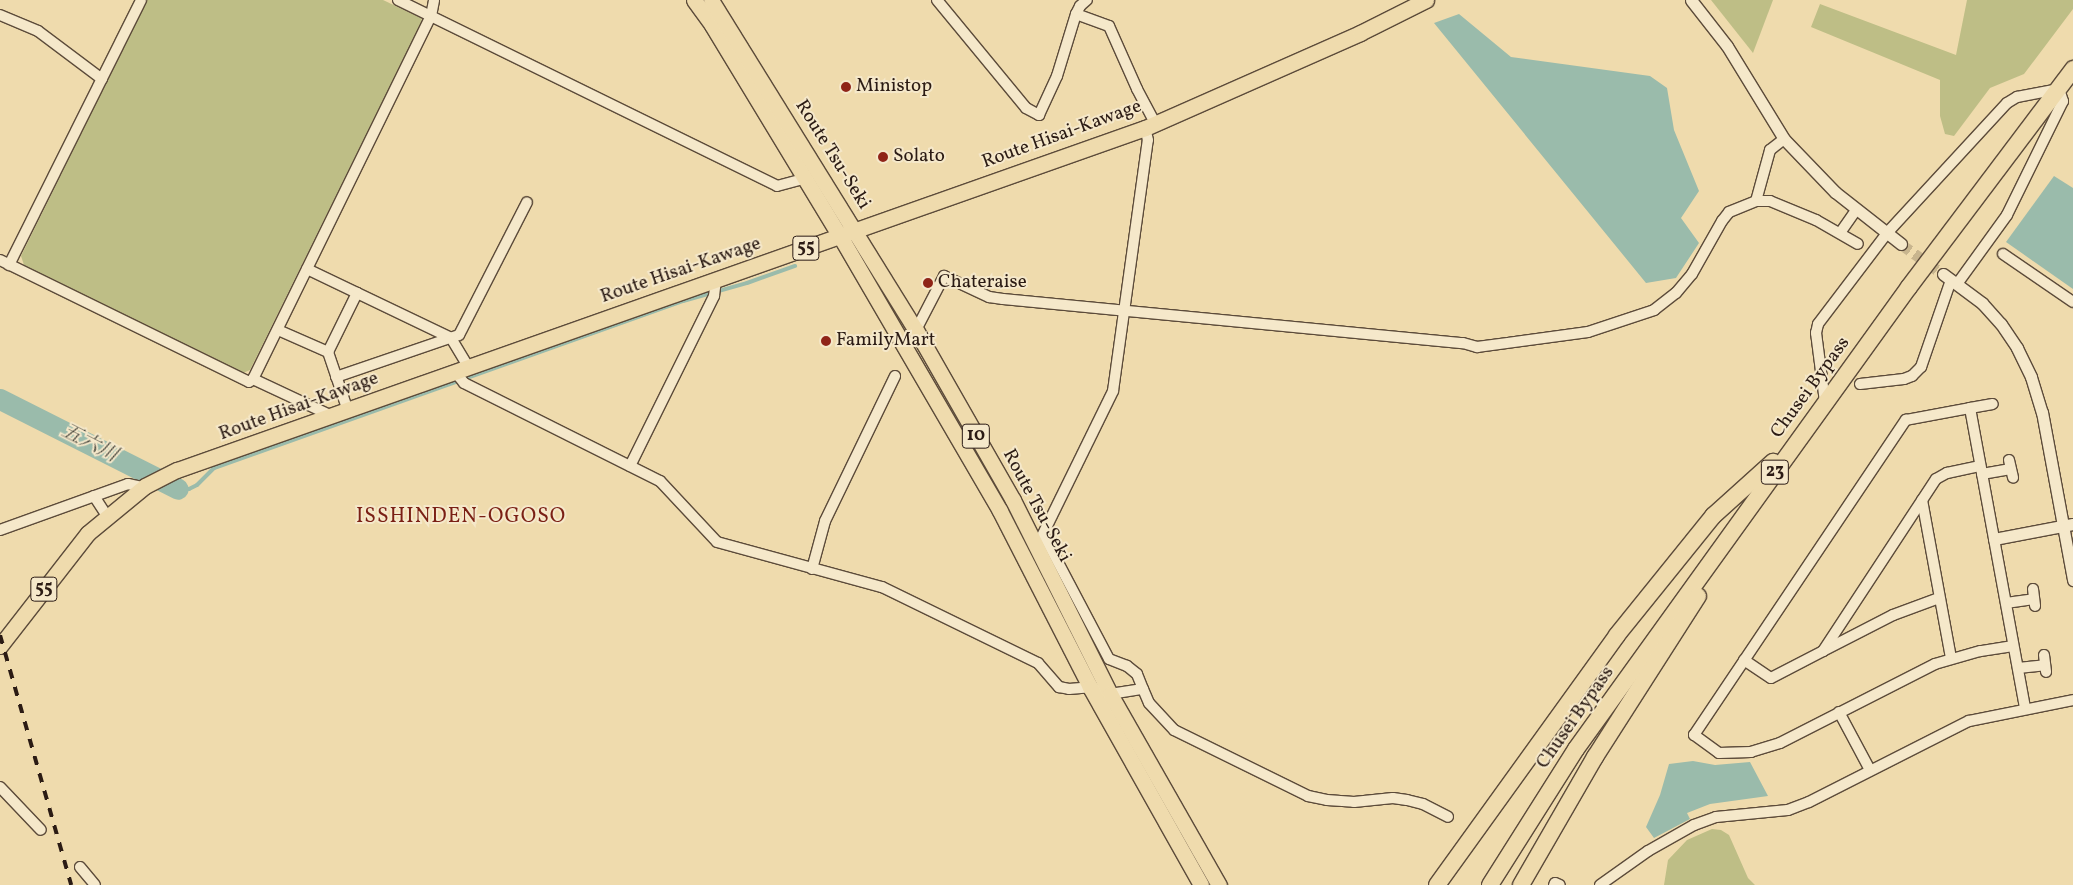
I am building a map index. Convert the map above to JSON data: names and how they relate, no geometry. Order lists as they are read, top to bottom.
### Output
{
  "streets": {
    "highway": ["Chusei Bypass", "23"],
    "main road": [
      "Route Hisai-Kawage",
      "Route Tsu-Seki",
      "55",
      "10"
    ]
  },
  "crossings": [
    ["Route Hisai-Kawage", "Route Tsu-Seki"]
  ],
  "districts": ["ISSHINDEN-OGOSO"],
  "water": ["五六川"],
  "places": [
    "Ministop",
    "Solato",
    "Chateraise",
    "FamilyMart"
  ]
}
